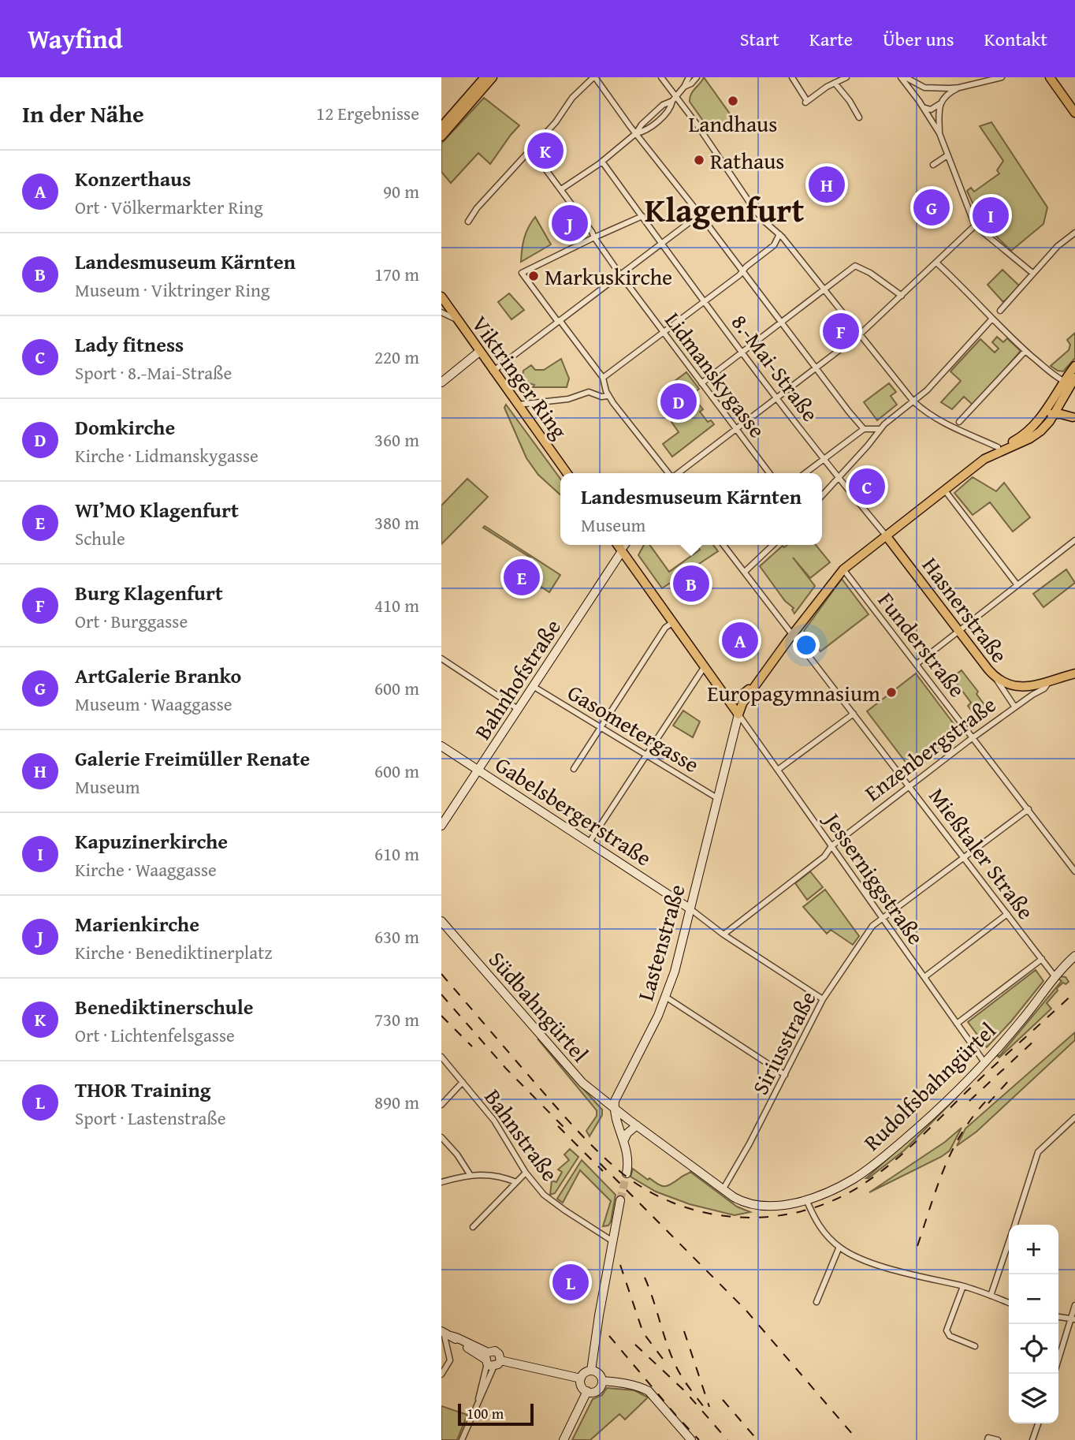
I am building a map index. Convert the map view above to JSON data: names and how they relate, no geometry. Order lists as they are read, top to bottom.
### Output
{
  "streets": {
    "main road": ["Viktringer Ring", "Hasnerstraße", "Enzenbergstraße"],
    "street": [
      "8.-Mai-Straße",
      "Lidmanskygasse",
      "Funderstraße",
      "Bahnhofstraße",
      "Gasometergasse",
      "Gabelsbergerstraße",
      "Mießtaler Straße",
      "Jesserniggstraße",
      "Lastenstraße",
      "Südbahngürtel",
      "Siriusstraße",
      "Rudolfsbahngürtel",
      "Bahnstraße"
    ]
  },
  "crossings": [
    ["8.-Mai-Straße", "Hasnerstraße"],
    ["Hasnerstraße", "Enzenbergstraße"],
    ["Funderstraße", "Enzenbergstraße"],
    ["Funderstraße", "Siriusstraße"],
    ["Bahnhofstraße", "Gasometergasse"],
    ["Bahnhofstraße", "Gabelsbergerstraße"],
    ["Gasometergasse", "Lastenstraße"],
    ["Enzenbergstraße", "Gabelsbergerstraße"],
    ["Enzenbergstraße", "Mießtaler Straße"],
    ["Enzenbergstraße", "Jesserniggstraße"],
    ["Gabelsbergerstraße", "Lastenstraße"],
    ["Gabelsbergerstraße", "Siriusstraße"],
    ["Mießtaler Straße", "Siriusstraße"],
    ["Mießtaler Straße", "Rudolfsbahngürtel"],
    ["Jesserniggstraße", "Lastenstraße"],
    ["Jesserniggstraße", "Siriusstraße"],
    ["Jesserniggstraße", "Rudolfsbahngürtel"],
    ["Lastenstraße", "Südbahngürtel"],
    ["Lastenstraße", "Rudolfsbahngürtel"],
    ["Südbahngürtel", "Rudolfsbahngürtel"],
    ["Siriusstraße", "Rudolfsbahngürtel"]
  ],
  "districts": ["Klagenfurt"],
  "places": [
    "Landhaus",
    "Rathaus",
    "Markuskirche",
    "Europagymnasium"
  ],
  "scale_bar": "100 m",
  "page": {
    "header": "Wayfind",
    "nav": [
      "Start",
      "Karte",
      "Über uns",
      "Kontakt"
    ],
    "heading": ["In der Nähe", "12 Ergebnisse"],
    "pins": [
      "K",
      "H",
      "G",
      "I",
      "J",
      "F",
      "D",
      "C",
      "E",
      "B",
      "A",
      "L"
    ],
    "list": [
      {
        "mark": "A",
        "name": "Konzerthaus",
        "note": "Ort · Völkermarkter Ring",
        "value": "90 m"
      },
      {
        "mark": "B",
        "name": "Landesmuseum Kärnten",
        "note": "Museum · Viktringer Ring",
        "value": "170 m"
      },
      {
        "mark": "C",
        "name": "Lady fitness",
        "note": "Sport · 8.-Mai-Straße",
        "value": "220 m"
      },
      {
        "mark": "D",
        "name": "Domkirche",
        "note": "Kirche · Lidmanskygasse",
        "value": "360 m"
      },
      {
        "mark": "E",
        "name": "WI’MO Klagenfurt",
        "note": "Schule",
        "value": "380 m"
      },
      {
        "mark": "F",
        "name": "Burg Klagenfurt",
        "note": "Ort · Burggasse",
        "value": "410 m"
      },
      {
        "mark": "G",
        "name": "ArtGalerie Branko",
        "note": "Museum · Waaggasse",
        "value": "600 m"
      },
      {
        "mark": "H",
        "name": "Galerie Freimüller Renate",
        "note": "Museum",
        "value": "600 m"
      },
      {
        "mark": "I",
        "name": "Kapuzinerkirche",
        "note": "Kirche · Waaggasse",
        "value": "610 m"
      },
      {
        "mark": "J",
        "name": "Marienkirche",
        "note": "Kirche · Benediktinerplatz",
        "value": "630 m"
      },
      {
        "mark": "K",
        "name": "Benediktinerschule",
        "note": "Ort · Lichtenfelsgasse",
        "value": "730 m"
      },
      {
        "mark": "L",
        "name": "THOR Training",
        "note": "Sport · Lastenstraße",
        "value": "890 m"
      }
    ],
    "popup": ["Landesmuseum Kärnten", "Museum"],
    "map_buttons": ["+", "−"],
    "scale": "100 m"
  }
}
